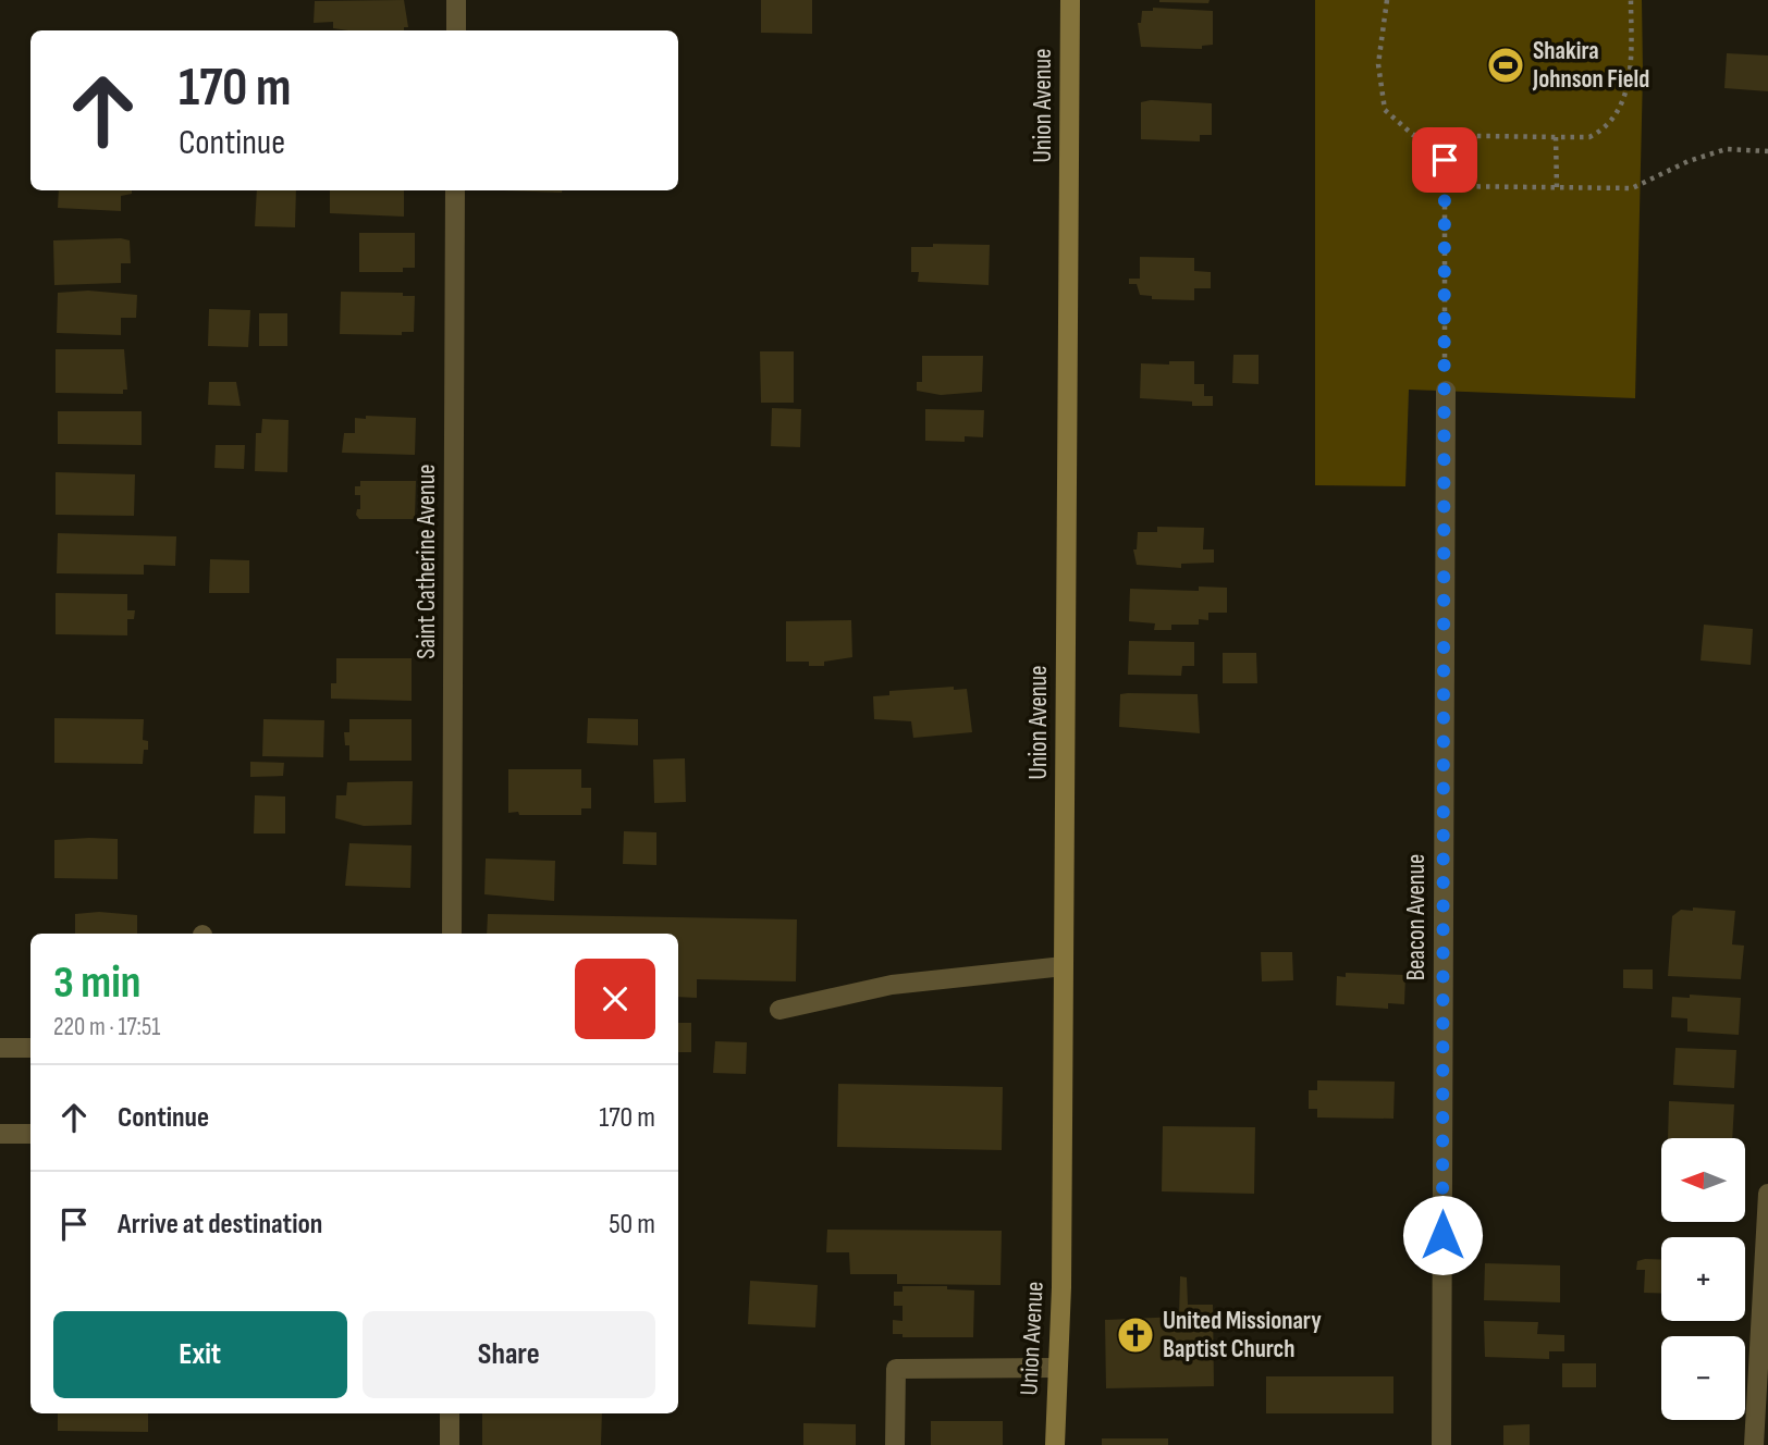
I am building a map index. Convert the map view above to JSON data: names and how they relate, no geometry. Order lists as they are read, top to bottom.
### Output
{
  "streets": {
    "main road": ["Union Avenue"],
    "street": ["Saint Catherine Avenue", "Beacon Avenue"]
  },
  "places": {
    "sports": ["Shakira Johnson Field"],
    "church": ["United Missionary Baptist Church"]
  },
  "north": "left",
  "page": {
    "turn": ["170 m", "Continue"],
    "heading": ["3 min", "220 m · 17:51"],
    "list": [
      {
        "name": "Continue",
        "value": "170 m"
      },
      {
        "name": "Arrive at destination",
        "value": "50 m"
      }
    ],
    "map_buttons": ["+", "−"],
    "buttons": ["Exit", "Share"]
  }
}
